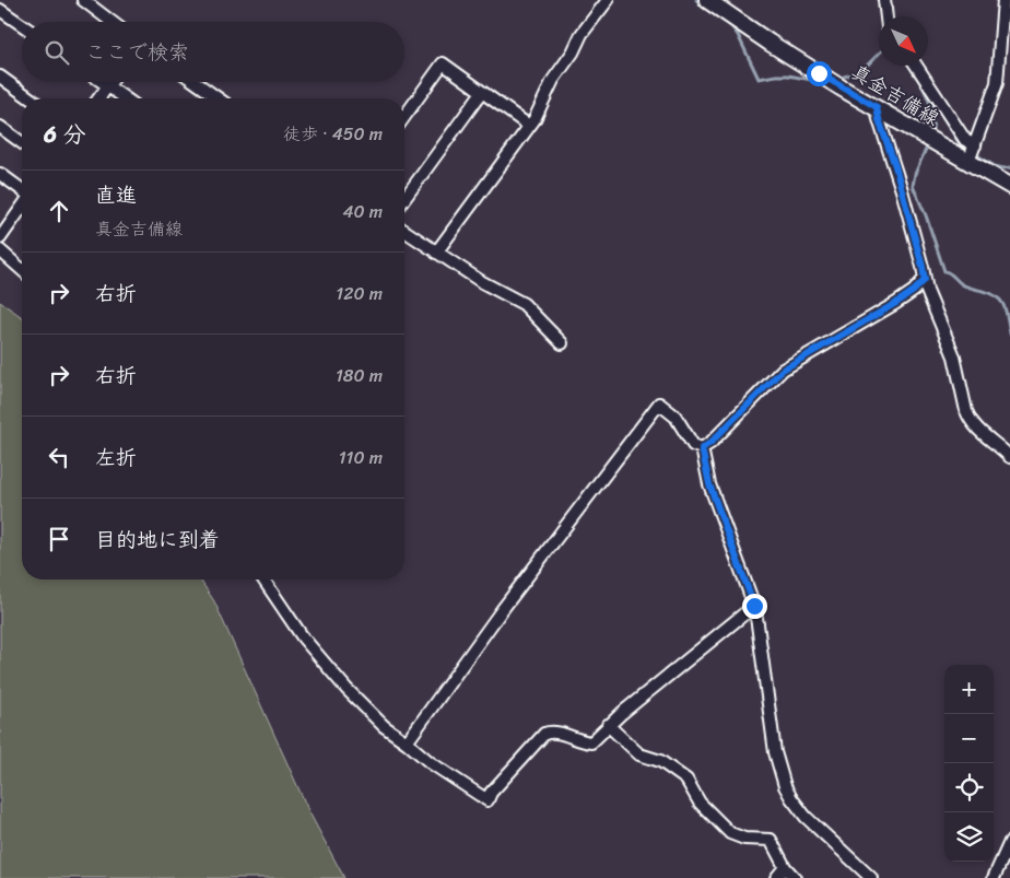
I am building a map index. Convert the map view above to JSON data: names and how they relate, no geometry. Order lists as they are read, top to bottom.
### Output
{
  "streets": {
    "main road": ["真金吉備線"]
  },
  "north": "bottom right",
  "page": {
    "search": "ここで検索",
    "heading": ["6 分", "徒歩 · 450 m"],
    "list": [
      ["直進", "真金吉備線", "40 m"],
      ["右折", "120 m"],
      ["右折", "180 m"],
      ["左折", "110 m"],
      "目的地に到着"
    ],
    "map_buttons": ["+", "−"]
  }
}
